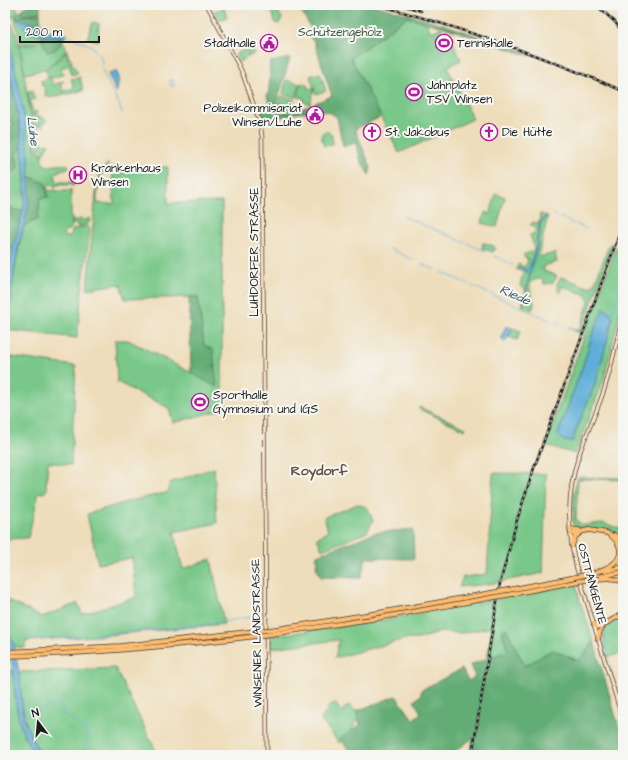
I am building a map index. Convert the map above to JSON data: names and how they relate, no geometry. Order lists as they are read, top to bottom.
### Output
{
  "streets": {
    "main road": ["LUHDORFER STRASSE", "OSTTANGENTE", "WINSENER LANDSTRASSE"]
  },
  "crossings": [
    ["LUHDORFER STRASSE", "WINSENER LANDSTRASSE"]
  ],
  "districts": ["Roydorf"],
  "water": ["Luhe", "Riede"],
  "parks": ["Schützengehölz"],
  "places": {
    "public building": ["Stadthalle", "Polizeikommisariat Winsen/Luhe"],
    "sports": ["Tennishalle", "Jahnplatz TSV Winsen", "Sporthalle Gymnasium und IGS"],
    "church": ["St. Jakobus", "Die Hütte"],
    "hospital": ["Krankenhaus Winsen"]
  },
  "scale_bar": "200 m",
  "north": "top"
}
